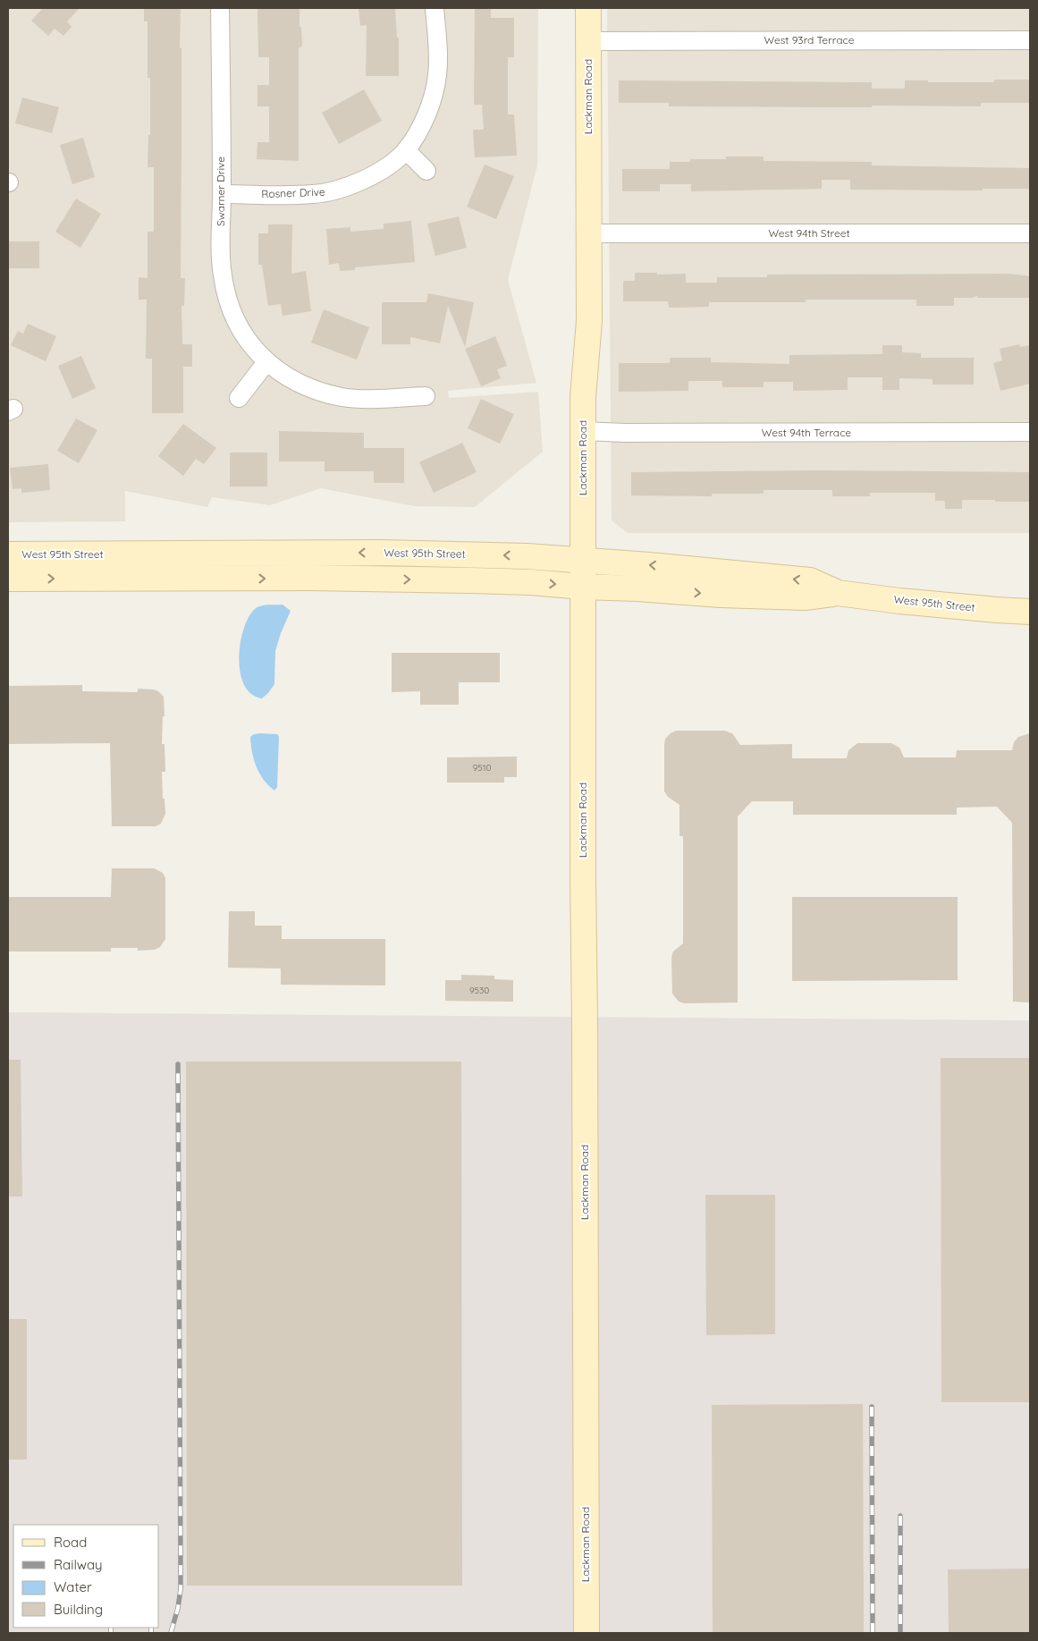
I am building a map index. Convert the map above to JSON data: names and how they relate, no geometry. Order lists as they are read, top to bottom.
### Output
{
  "streets": {
    "main road": ["Lackman Road", "West 95th Street"],
    "street": [
      "West 93rd Terrace",
      "Swarner Drive",
      "Rosner Drive",
      "West 94th Street",
      "West 94th Terrace"
    ]
  },
  "crossings": [
    ["West 93rd Terrace", "Lackman Road"],
    ["Lackman Road", "West 94th Street"],
    ["Lackman Road", "West 94th Terrace"],
    ["Lackman Road", "West 95th Street"],
    ["Swarner Drive", "Rosner Drive"]
  ],
  "house_numbers": ["9510", "9530"],
  "legend": [
    "Road",
    "Railway",
    "Water",
    "Building"
  ]
}
